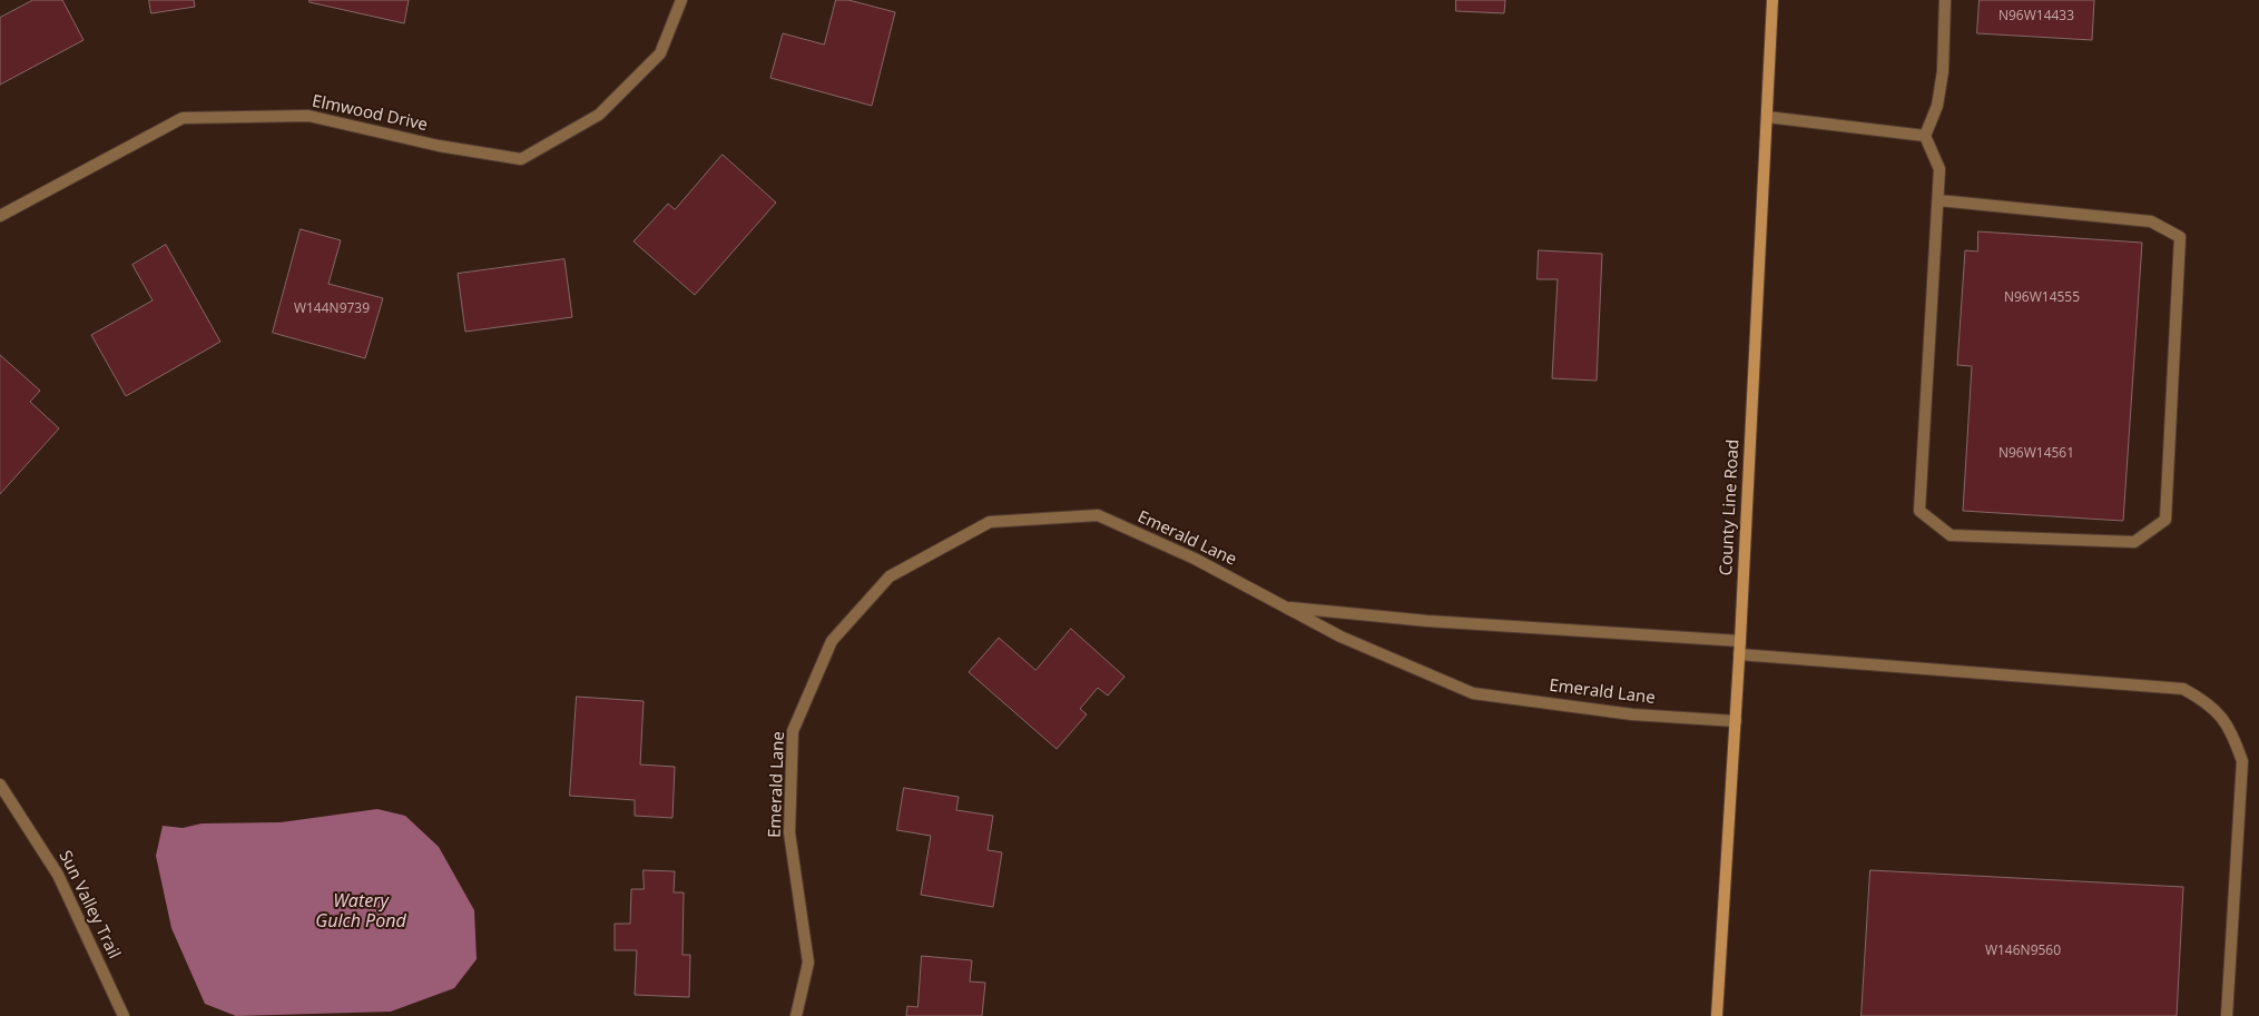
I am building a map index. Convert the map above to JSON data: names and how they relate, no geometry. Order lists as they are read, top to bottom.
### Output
{
  "streets": {
    "main road": ["County Line Road"],
    "street": ["Elmwood Drive", "Emerald Lane", "Sun Valley Trail"]
  },
  "crossings": [
    ["County Line Road", "Emerald Lane"]
  ],
  "water": ["Watery Gulch Pond"],
  "house_numbers": [
    "N96W14433",
    "N96W14555",
    "W144N9739",
    "N96W14561",
    "W146N9560"
  ]
}
